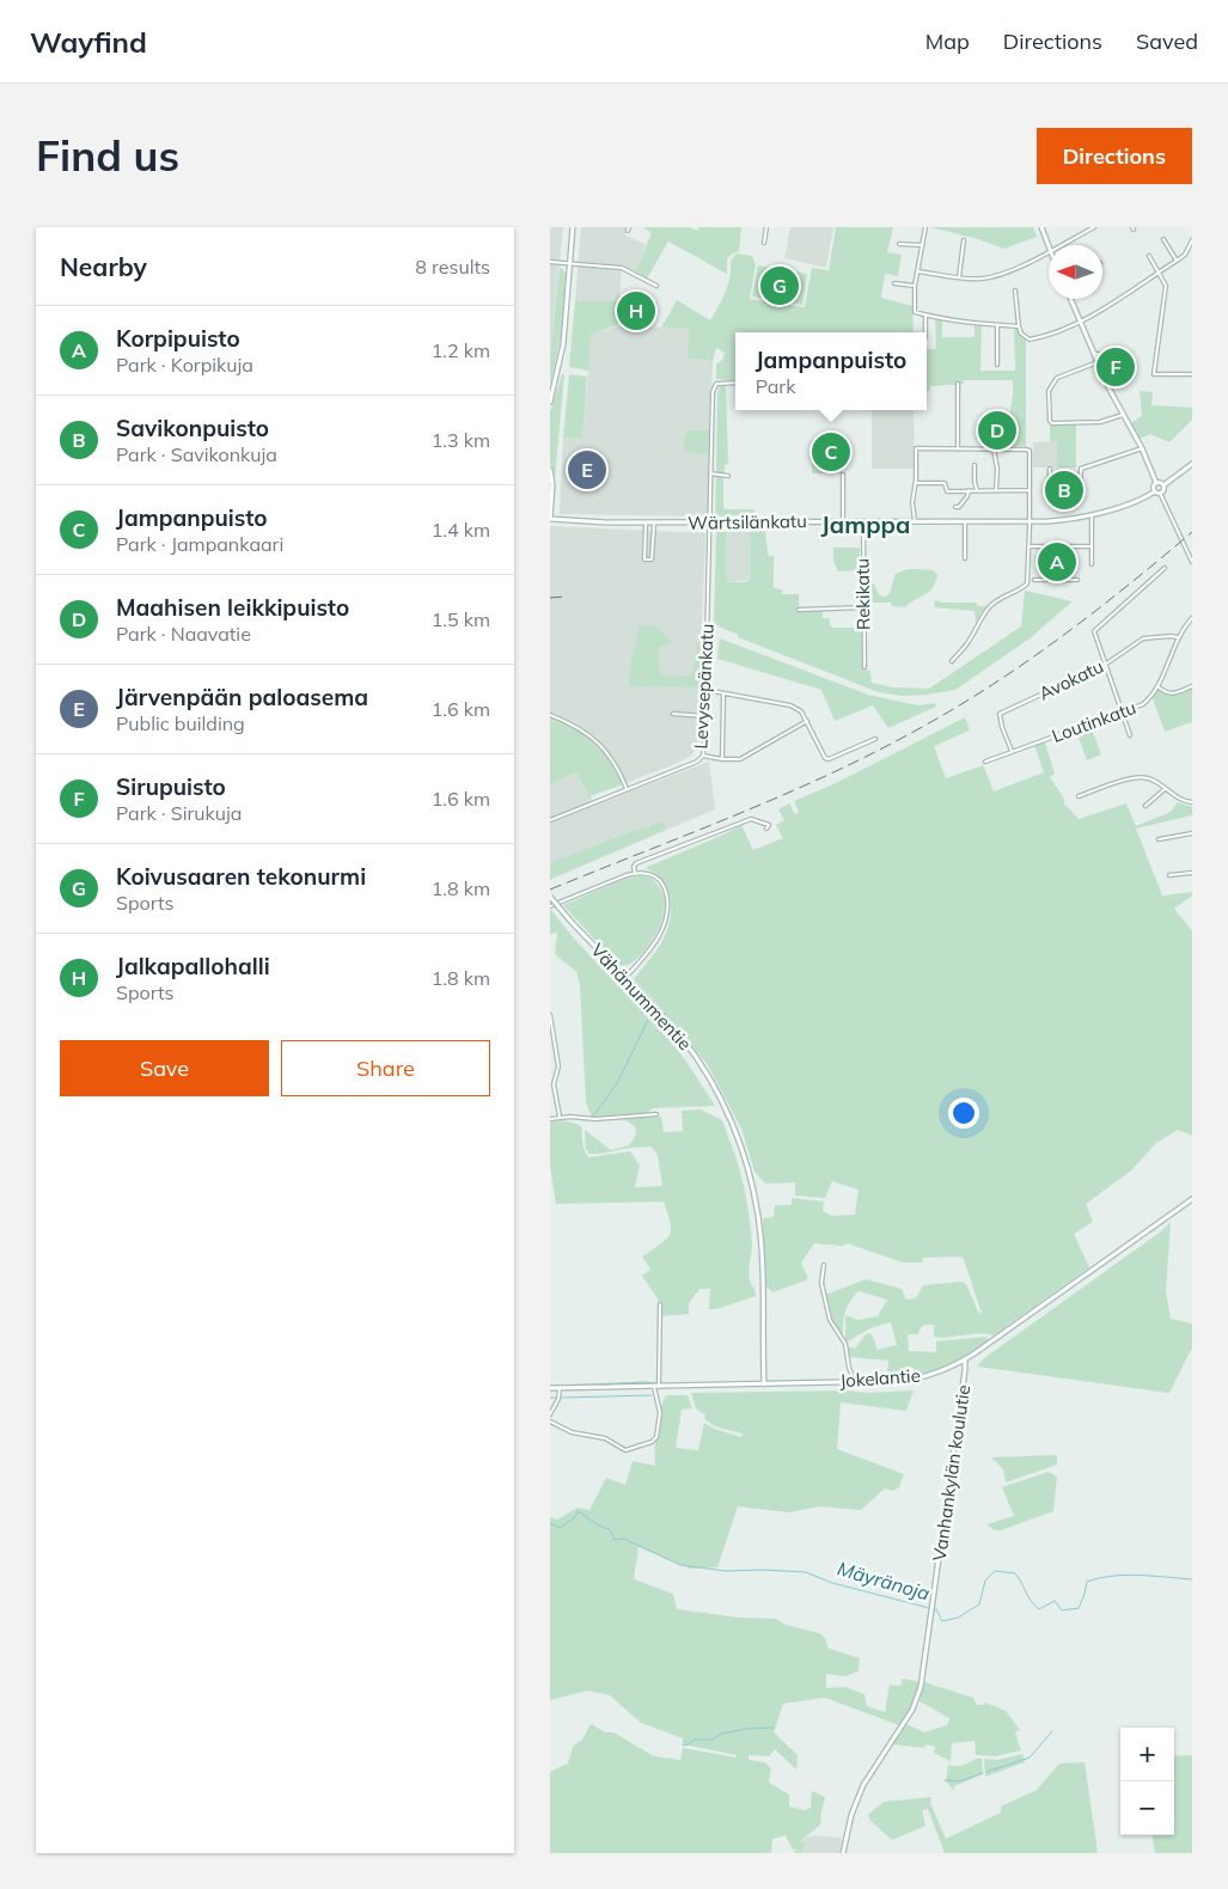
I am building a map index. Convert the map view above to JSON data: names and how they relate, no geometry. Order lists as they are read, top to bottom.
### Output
{
  "streets": {
    "street": [
      "Wärtsilänkatu",
      "Rekikatu",
      "Avokatu",
      "Levysepänkatu",
      "Loutinkatu",
      "Vähänummentie",
      "Jokelantie",
      "Vanhankylän koulutie"
    ]
  },
  "crossings": [
    ["Wärtsilänkatu", "Rekikatu"],
    ["Wärtsilänkatu", "Levysepänkatu"],
    ["Avokatu", "Loutinkatu"],
    ["Vähänummentie", "Jokelantie"],
    ["Jokelantie", "Vanhankylän koulutie"]
  ],
  "districts": ["Jamppa"],
  "water": ["Mäyränoja"],
  "north": "left",
  "page": {
    "header": "Wayfind",
    "nav": ["Map", "Directions", "Saved"],
    "buttons": [
      "Directions",
      ["Save", "Share"]
    ],
    "title": "Find us",
    "heading": ["Nearby", "8 results"],
    "pins": [
      "G",
      "H",
      "F",
      "D",
      "C",
      "E",
      "B",
      "A"
    ],
    "list": [
      {
        "mark": "A",
        "name": "Korpipuisto",
        "note": "Park · Korpikuja",
        "value": "1.2 km"
      },
      {
        "mark": "B",
        "name": "Savikonpuisto",
        "note": "Park · Savikonkuja",
        "value": "1.3 km"
      },
      {
        "mark": "C",
        "name": "Jampanpuisto",
        "note": "Park · Jampankaari",
        "value": "1.4 km"
      },
      {
        "mark": "D",
        "name": "Maahisen leikkipuisto",
        "note": "Park · Naavatie",
        "value": "1.5 km"
      },
      {
        "mark": "E",
        "name": "Järvenpään paloasema",
        "note": "Public building",
        "value": "1.6 km"
      },
      {
        "mark": "F",
        "name": "Sirupuisto",
        "note": "Park · Sirukuja",
        "value": "1.6 km"
      },
      {
        "mark": "G",
        "name": "Koivusaaren tekonurmi",
        "note": "Sports",
        "value": "1.8 km"
      },
      {
        "mark": "H",
        "name": "Jalkapallohalli",
        "note": "Sports",
        "value": "1.8 km"
      }
    ],
    "popup": ["Jampanpuisto", "Park"],
    "map_buttons": ["+", "−"]
  }
}
